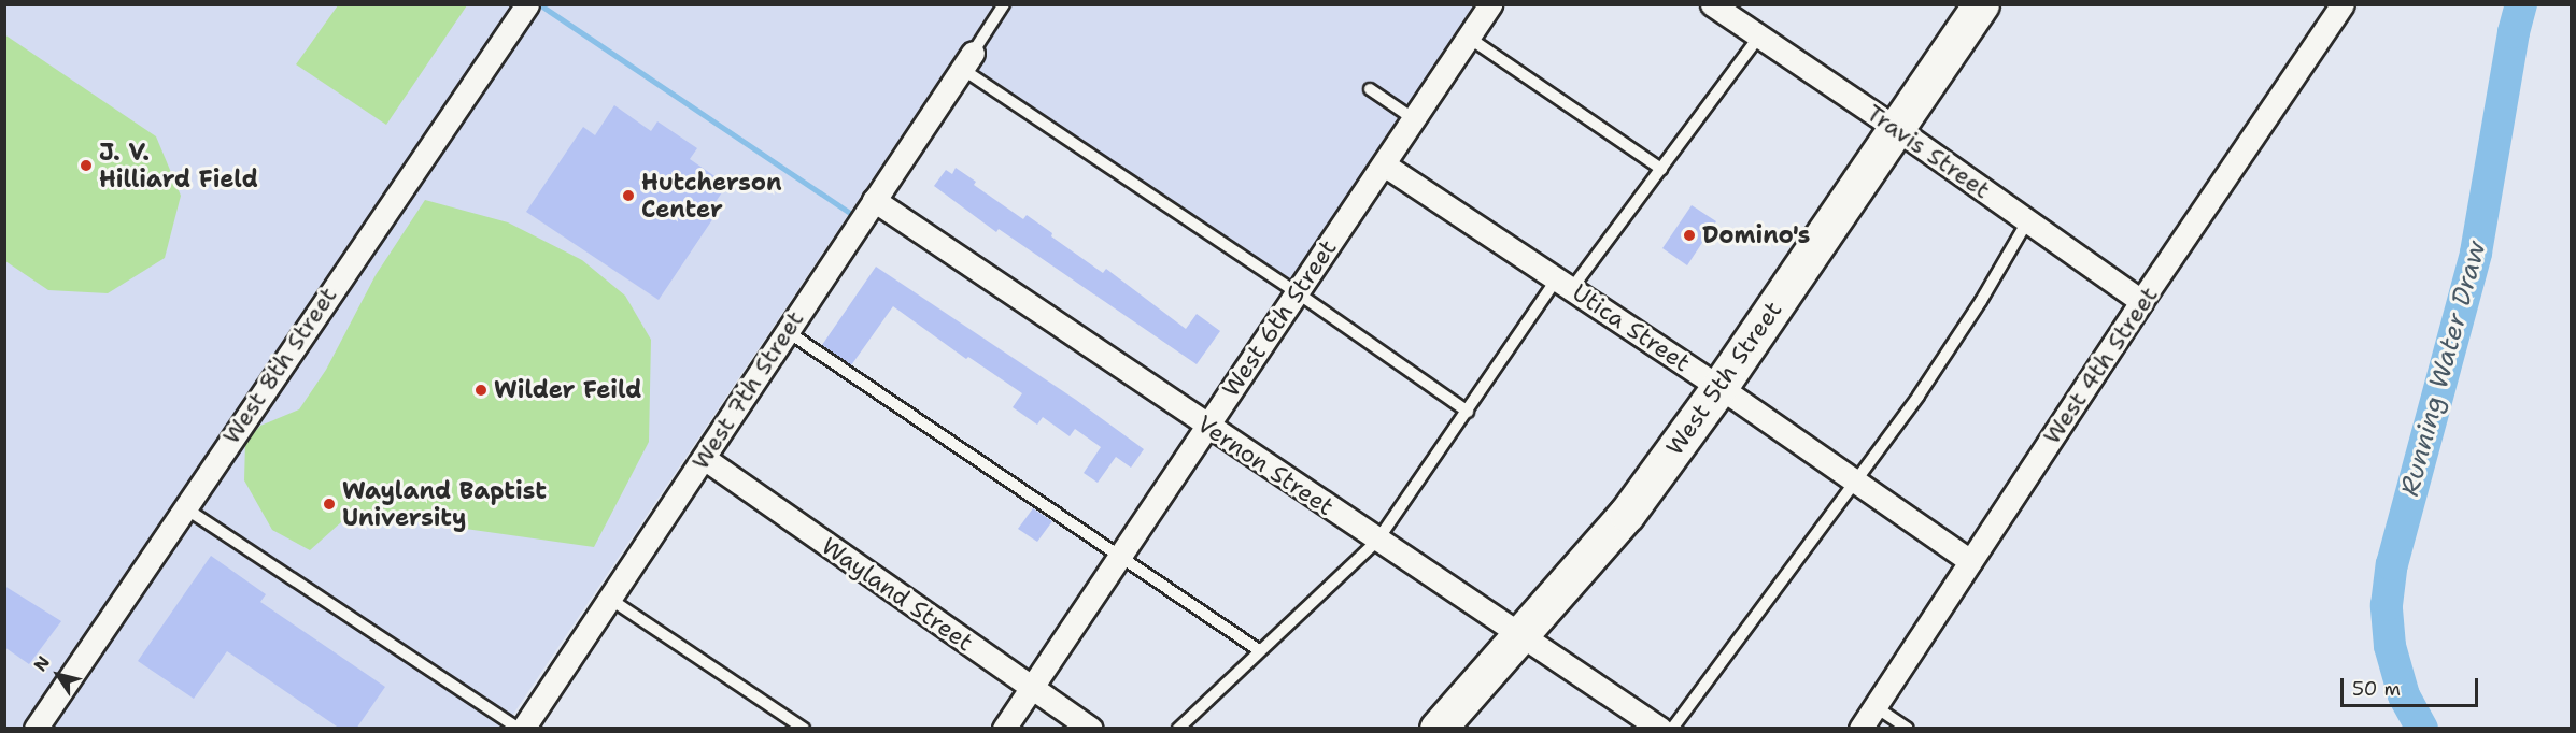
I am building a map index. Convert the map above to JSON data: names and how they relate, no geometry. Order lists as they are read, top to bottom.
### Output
{
  "streets": {
    "main road": ["West 5th Street"],
    "street": [
      "Travis Street",
      "West 6th Street",
      "Utica Street",
      "West 8th Street",
      "West 4th Street",
      "West 7th Street",
      "Vernon Street",
      "Wayland Street"
    ]
  },
  "crossings": [
    ["Travis Street", "West 4th Street"],
    ["Travis Street", "West 5th Street"],
    ["West 6th Street", "Utica Street"],
    ["West 6th Street", "Vernon Street"],
    ["West 6th Street", "Wayland Street"],
    ["Utica Street", "West 4th Street"],
    ["Utica Street", "West 5th Street"],
    ["West 5th Street", "Vernon Street"],
    ["West 7th Street", "Vernon Street"],
    ["West 7th Street", "Wayland Street"]
  ],
  "water": ["Running Water Draw"],
  "places": [
    "J. V. Hilliard Field",
    "Hutcherson Center",
    "Domino's",
    "Wilder Feild",
    "Wayland Baptist University"
  ],
  "scale_bar": "50 m",
  "north": "top left"
}
